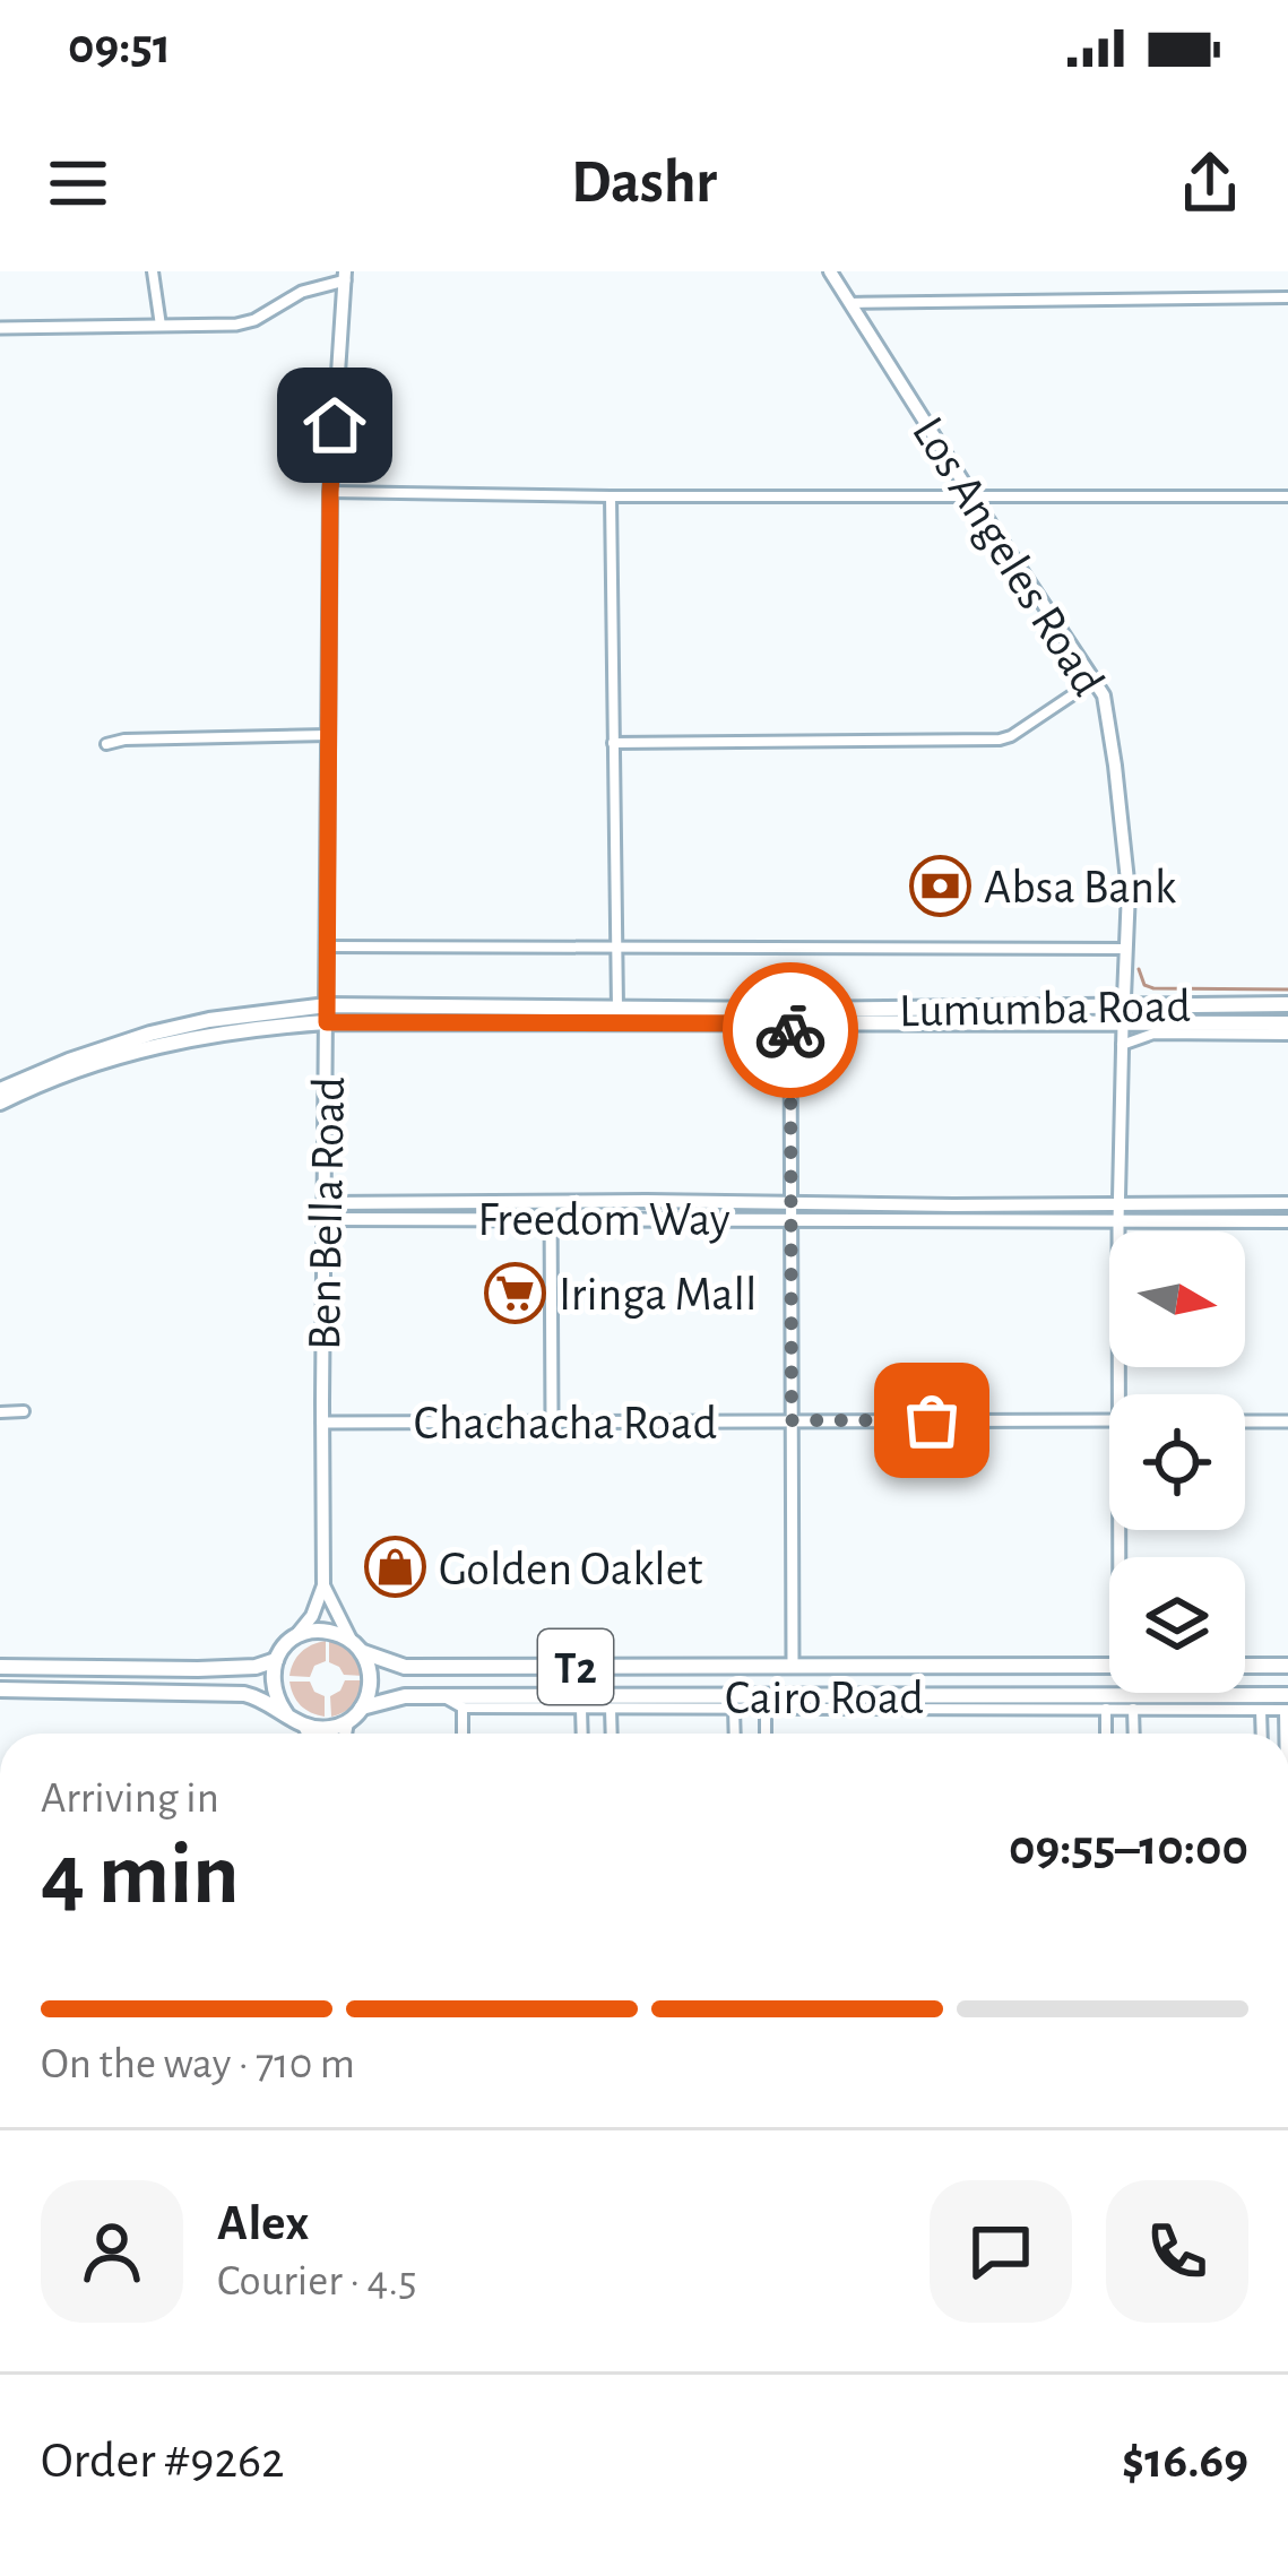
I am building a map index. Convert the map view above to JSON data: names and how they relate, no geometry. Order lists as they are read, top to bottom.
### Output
{
  "streets": {
    "main road": [
      "Los Angeles Road",
      "Lumumba Road",
      "Ben Bella Road",
      "Freedom Way",
      "T2",
      "Cairo Road"
    ],
    "street": ["Chachacha Road"]
  },
  "crossings": [
    ["Los Angeles Road", "Lumumba Road"],
    ["Lumumba Road", "Ben Bella Road"],
    ["Ben Bella Road", "Freedom Way"],
    ["Ben Bella Road", "Chachacha Road"],
    ["Ben Bella Road", "Cairo Road"]
  ],
  "places": {
    "bank": ["Absa Bank"],
    "supermarket": ["Iringa Mall"],
    "shop": ["Golden Oaklet"]
  },
  "north": "right",
  "page": {
    "status": "09:51",
    "header": "Dashr",
    "heading": ["4 min", "Arriving in", "09:55–10:00"],
    "panel": [
      "Alex",
      "Courier · 4.5",
      "Order #9262",
      "$16.69"
    ],
    "bar": "On the way · 710 m"
  }
}
